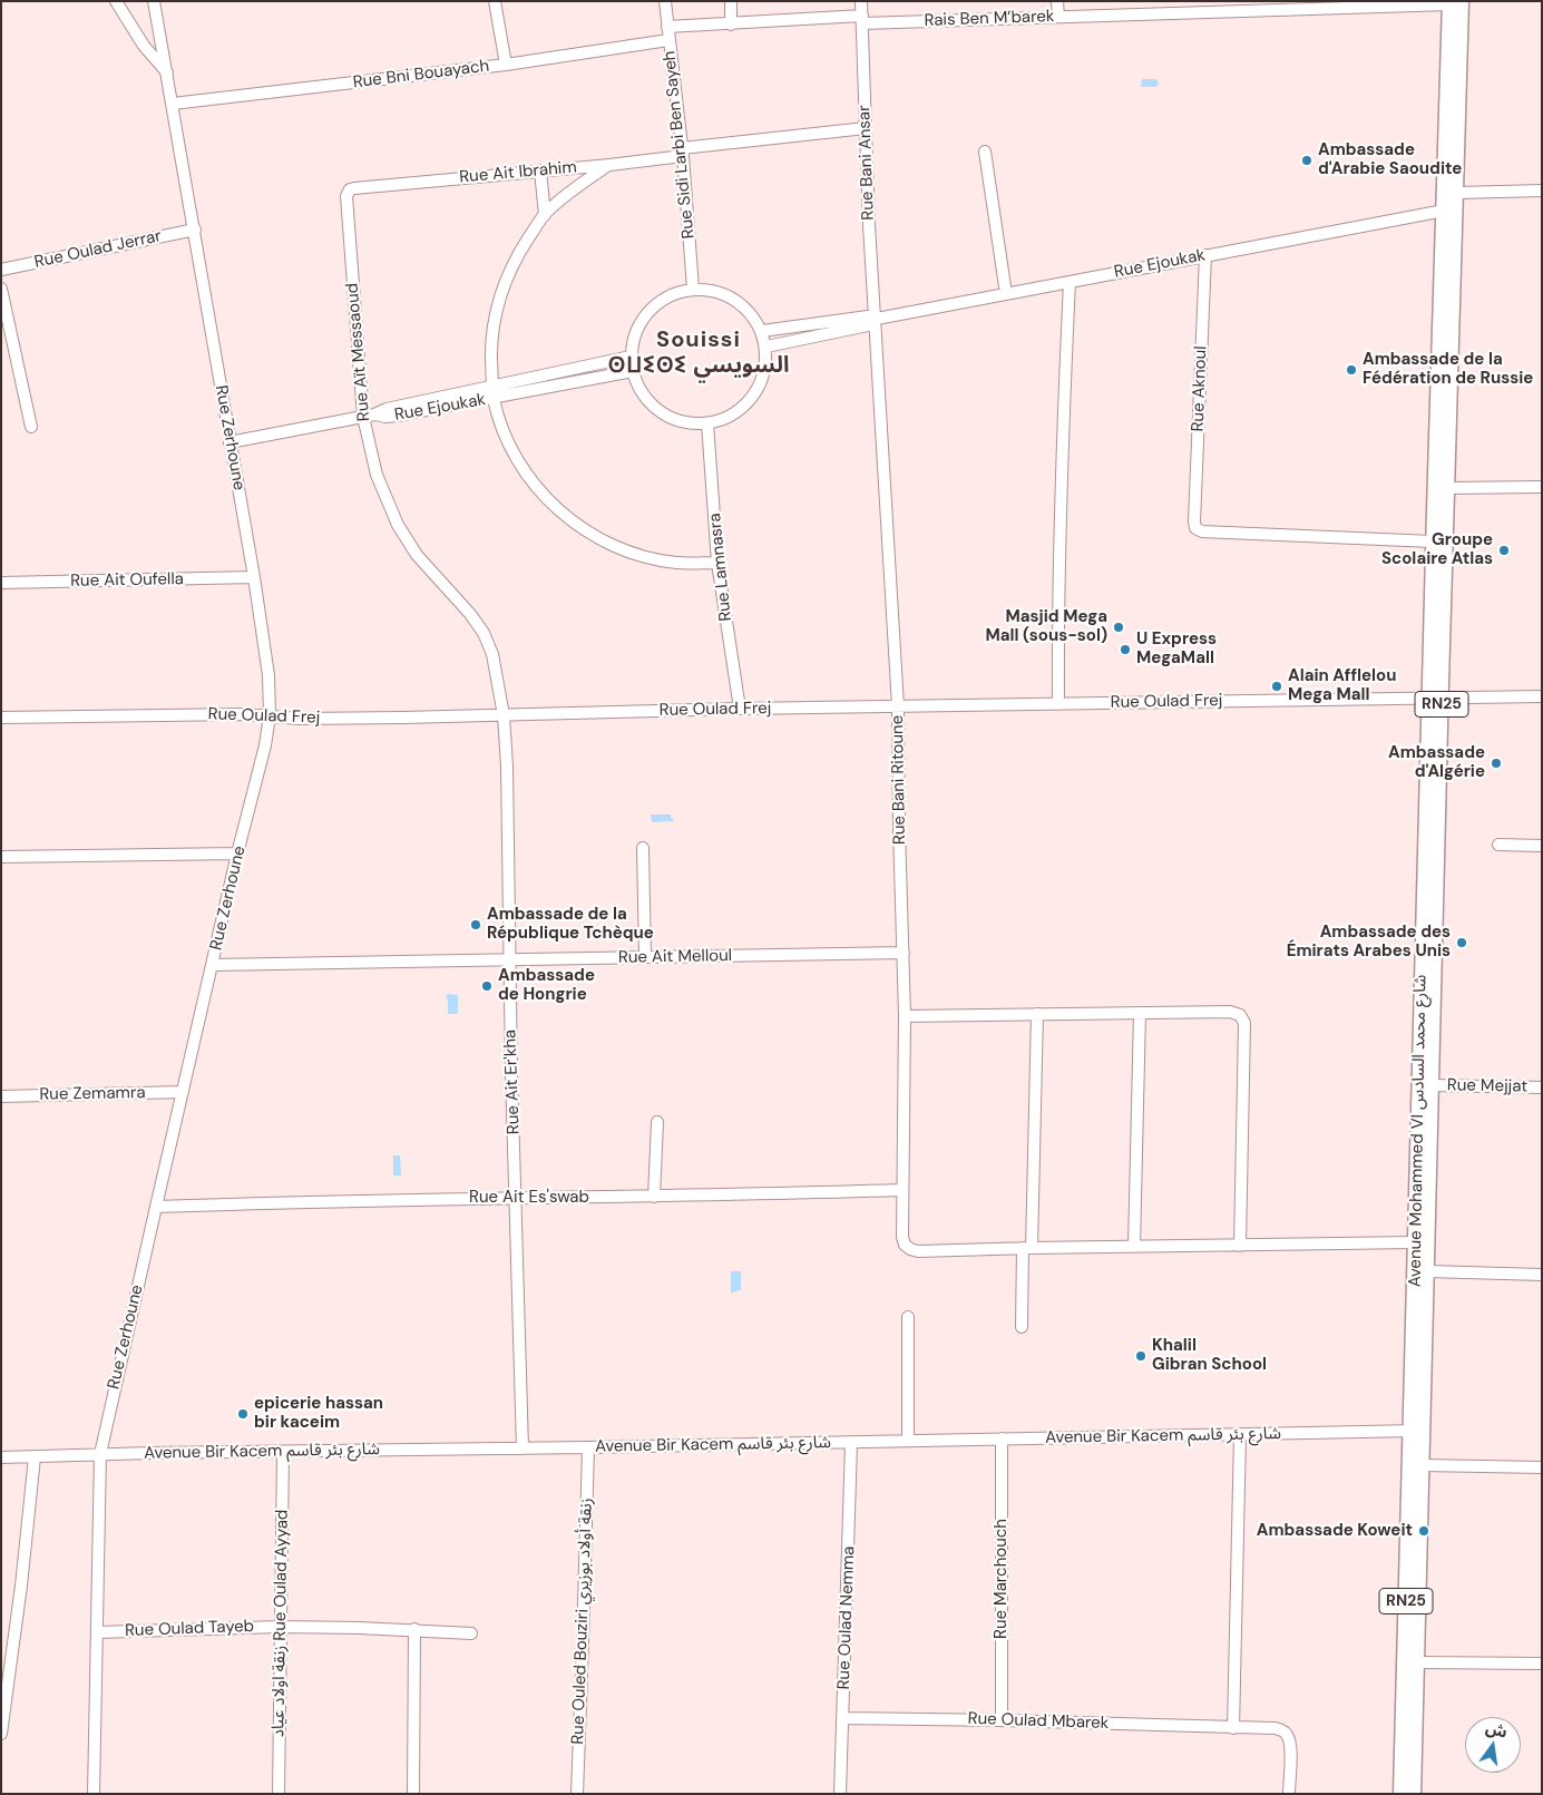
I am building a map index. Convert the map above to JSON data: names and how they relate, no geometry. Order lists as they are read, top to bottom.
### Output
{
  "streets": {
    "main road": ["RN25", "Avenue Mohammed VI شارع محمد السادس"],
    "street": [
      "Rais Ben M’barek",
      "Rue Bni Bouayach",
      "Rue Sidi Larbi Ben Sayeh",
      "Rue Bani Ansar",
      "Rue Ait Ibrahim",
      "Rue Oulad Jerrar",
      "Rue Ejoukak",
      "Rue Aït Messaoud",
      "Rue Aknoul",
      "Rue Zerhoune",
      "Rue Lamnasra",
      "Rue Ait Oufella",
      "Rue Oulad Frej",
      "Rue Bani Ritoune",
      "Rue Ait Melloul",
      "Rue Ait Er'kha",
      "Rue Mejjat",
      "Rue Zemamra",
      "Rue Ait Es'swab",
      "Avenue Bir Kacem شارع بئر قاسم",
      "Rue Marchouch",
      "Rue Oulad Nemma",
      "Rue Ouled Bouziri زنقة أولاد بوزيري",
      "زنقة اولاد عياد Rue Oulad Ayyad",
      "Rue Oulad Tayeb",
      "Rue Oulad Mbarek"
    ]
  },
  "crossings": [
    ["Rais Ben M’barek", "Rue Bani Ansar"],
    ["Rais Ben M’barek", "Avenue Mohammed VI شارع محمد السادس"],
    ["Rue Bni Bouayach", "Rue Sidi Larbi Ben Sayeh"],
    ["Rue Bni Bouayach", "Rue Zerhoune"],
    ["Rue Sidi Larbi Ben Sayeh", "Rue Ait Ibrahim"],
    ["Rue Sidi Larbi Ben Sayeh", "Rue Ejoukak"],
    ["Rue Sidi Larbi Ben Sayeh", "Rue Lamnasra"],
    ["Rue Bani Ansar", "Rue Ait Ibrahim"],
    ["Rue Bani Ansar", "Rue Ejoukak"],
    ["Rue Bani Ansar", "Rue Bani Ritoune"],
    ["Rue Ait Ibrahim", "Rue Aït Messaoud"],
    ["Rue Oulad Jerrar", "Rue Zerhoune"],
    ["Rue Ejoukak", "Rue Aït Messaoud"],
    ["Rue Ejoukak", "Rue Aknoul"],
    ["Rue Ejoukak", "Rue Zerhoune"],
    ["Rue Ejoukak", "Rue Lamnasra"],
    ["Rue Ejoukak", "Rue Bani Ritoune"],
    ["Rue Ejoukak", "Avenue Mohammed VI شارع محمد السادس"],
    ["Rue Aït Messaoud", "Rue Oulad Frej"],
    ["Rue Aït Messaoud", "Rue Ait Er'kha"],
    ["Rue Aknoul", "Avenue Mohammed VI شارع محمد السادس"],
    ["Rue Zerhoune", "Rue Ait Oufella"],
    ["Rue Zerhoune", "Rue Oulad Frej"],
    ["Rue Zerhoune", "Rue Ait Melloul"],
    ["Rue Zerhoune", "Rue Zemamra"],
    ["Rue Zerhoune", "Rue Ait Es'swab"],
    ["Rue Zerhoune", "Avenue Bir Kacem شارع بئر قاسم"],
    ["Rue Zerhoune", "Rue Oulad Tayeb"],
    ["Rue Lamnasra", "Rue Oulad Frej"],
    ["Rue Oulad Frej", "Rue Bani Ritoune"],
    ["Rue Oulad Frej", "Rue Ait Er'kha"],
    ["Rue Oulad Frej", "Avenue Mohammed VI شارع محمد السادس"],
    ["Rue Bani Ritoune", "Rue Ait Melloul"],
    ["Rue Bani Ritoune", "Rue Ait Es'swab"],
    ["Rue Ait Melloul", "Rue Ait Er'kha"],
    ["Rue Ait Er'kha", "Rue Ait Es'swab"],
    ["Rue Ait Er'kha", "Avenue Bir Kacem شارع بئر قاسم"],
    ["Rue Mejjat", "Avenue Mohammed VI شارع محمد السادس"],
    ["Avenue Mohammed VI شارع محمد السادس", "Avenue Bir Kacem شارع بئر قاسم"],
    ["Avenue Bir Kacem شارع بئر قاسم", "Rue Marchouch"],
    ["Avenue Bir Kacem شارع بئر قاسم", "Rue Oulad Nemma"],
    ["Avenue Bir Kacem شارع بئر قاسم", "Rue Ouled Bouziri زنقة أولاد بوزيري"],
    ["Avenue Bir Kacem شارع بئر قاسم", "زنقة اولاد عياد Rue Oulad Ayyad"],
    ["Rue Marchouch", "Rue Oulad Mbarek"],
    ["Rue Oulad Nemma", "Rue Oulad Mbarek"],
    ["زنقة اولاد عياد Rue Oulad Ayyad", "Rue Oulad Tayeb"]
  ],
  "districts": ["Souissi ⵙⵡⵉⵙⵉ السويسي"],
  "places": [
    "Ambassade d'Arabie Saoudite",
    "Ambassade de la Fédération de Russie",
    "Groupe Scolaire Atlas",
    "Masjid Mega Mall (sous-sol)",
    "U Express MegaMall",
    "Alain Afflelou Mega Mall",
    "Ambassade d'Algérie",
    "Ambassade de la République Tchèque",
    "Ambassade des Émirats Arabes Unis",
    "Ambassade de Hongrie",
    "Khalil Gibran School",
    "epicerie hassan bir kaceim",
    "Ambassade Koweit"
  ],
  "north": "top"
}
